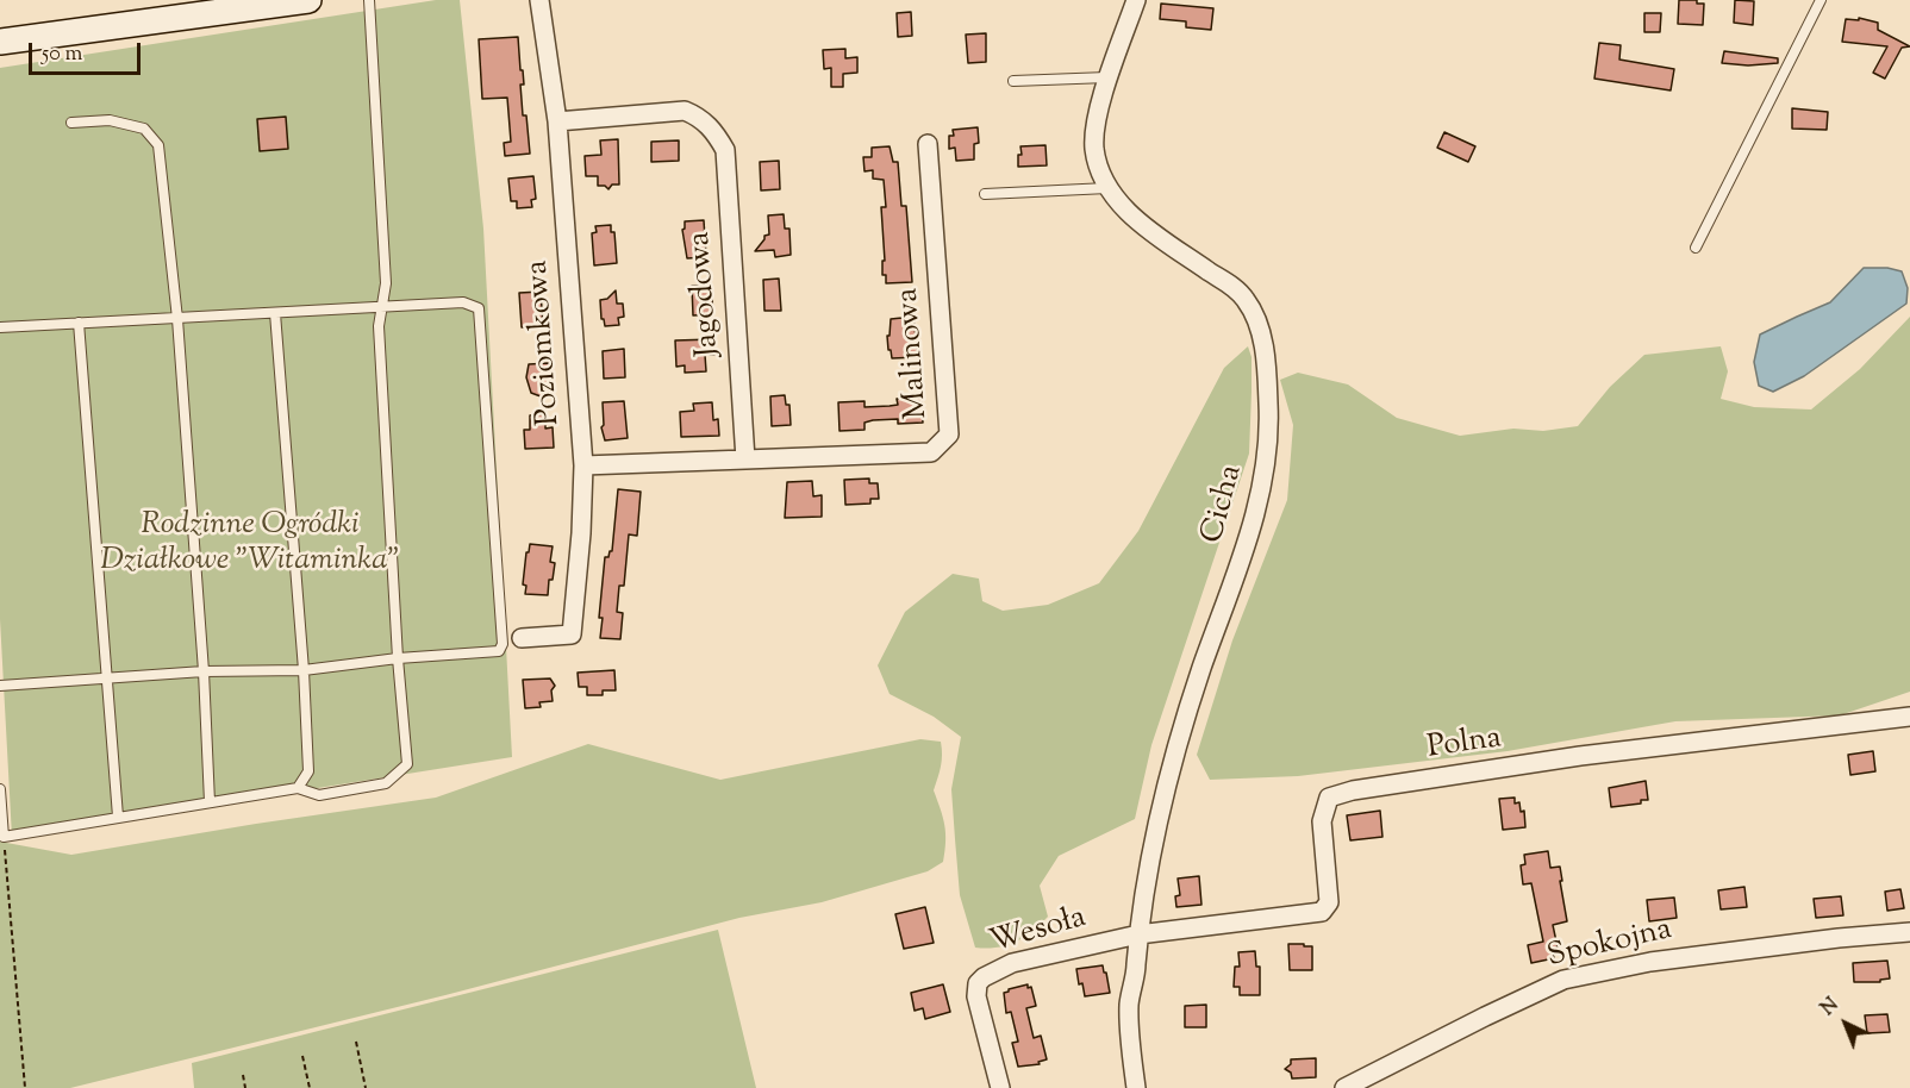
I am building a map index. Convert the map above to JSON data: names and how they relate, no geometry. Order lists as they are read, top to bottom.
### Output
{
  "streets": {
    "street": [
      "Jagodowa",
      "Poziomkowa",
      "Malinowa",
      "Cicha",
      "Polna",
      "Wesoła",
      "Spokojna"
    ]
  },
  "crossings": [
    ["Jagodowa", "Poziomkowa"],
    ["Jagodowa", "Malinowa"],
    ["Cicha", "Polna"],
    ["Cicha", "Wesoła"],
    ["Polna", "Wesoła"]
  ],
  "parks": ["Rodzinne Ogródki Działkowe \"Witaminka\""],
  "scale_bar": "50 m",
  "north": "top left"
}
